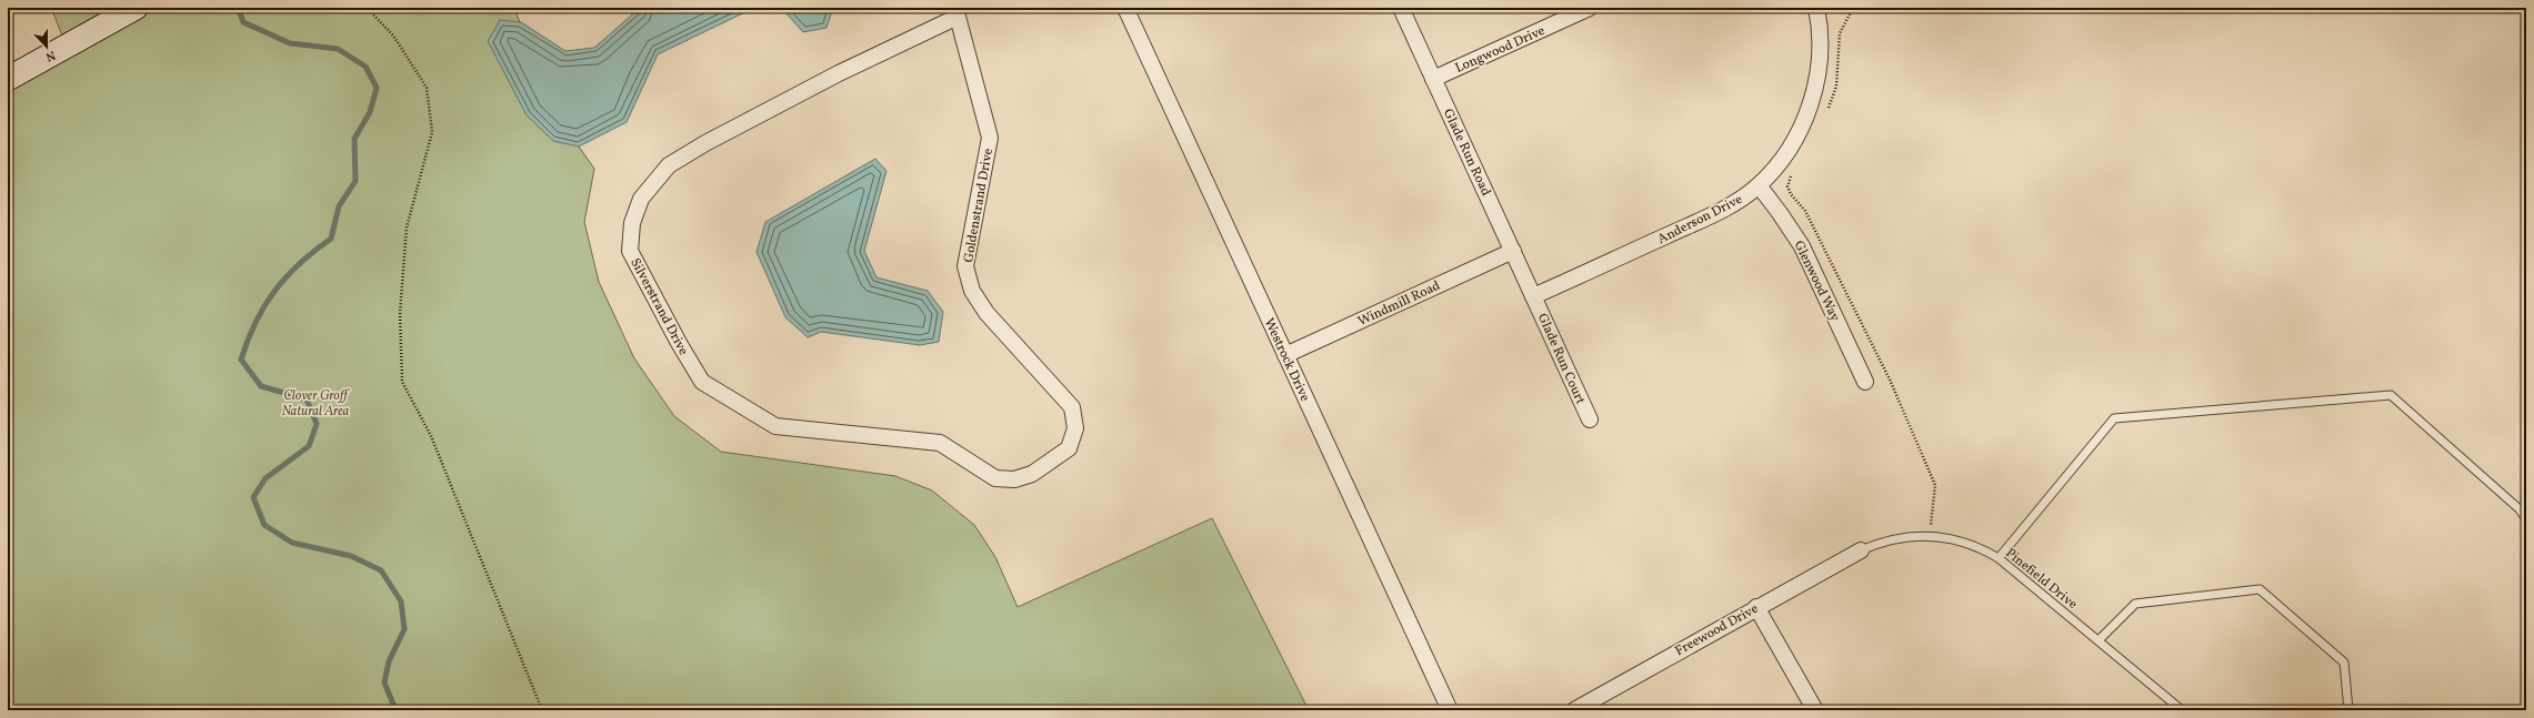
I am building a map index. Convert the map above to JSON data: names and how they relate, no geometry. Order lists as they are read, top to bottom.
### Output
{
  "streets": {
    "street": [
      "Longwood Drive",
      "Glade Run Road",
      "Goldenstrand Drive",
      "Anderson Drive",
      "Glenwood Way",
      "Windmill Road",
      "Silverstrand Drive",
      "Glade Run Court",
      "Westrock Drive",
      "Freewood Drive"
    ],
    "lane": ["Pinefield Drive"]
  },
  "crossings": [
    ["Longwood Drive", "Glade Run Road"],
    ["Glade Run Road", "Anderson Drive"],
    ["Glade Run Road", "Windmill Road"],
    ["Glade Run Road", "Glade Run Court"],
    ["Goldenstrand Drive", "Silverstrand Drive"],
    ["Anderson Drive", "Glenwood Way"],
    ["Anderson Drive", "Glade Run Court"],
    ["Windmill Road", "Westrock Drive"],
    ["Pinefield Drive", "Freewood Drive"]
  ],
  "parks": ["Clover Groff Natural Area"],
  "north": "bottom"
}
